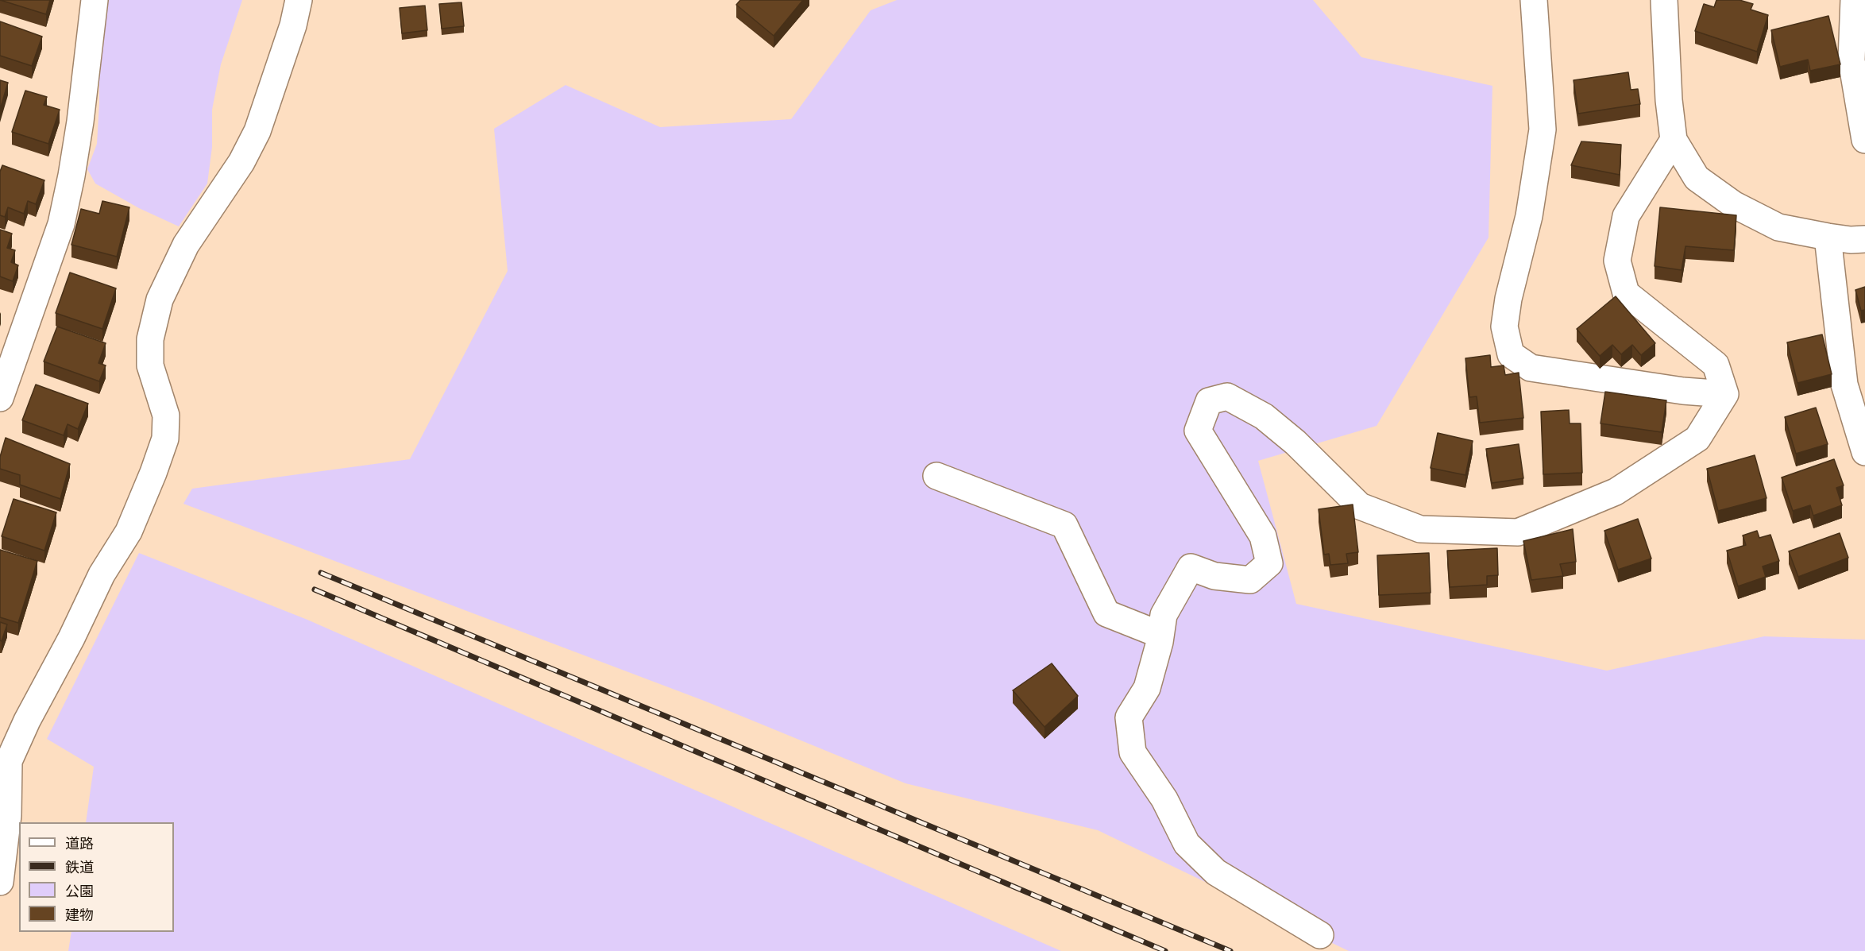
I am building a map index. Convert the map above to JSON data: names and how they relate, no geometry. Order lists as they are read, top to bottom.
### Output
{
  "legend": [
    "道路",
    "鉄道",
    "公園",
    "建物"
  ]
}
